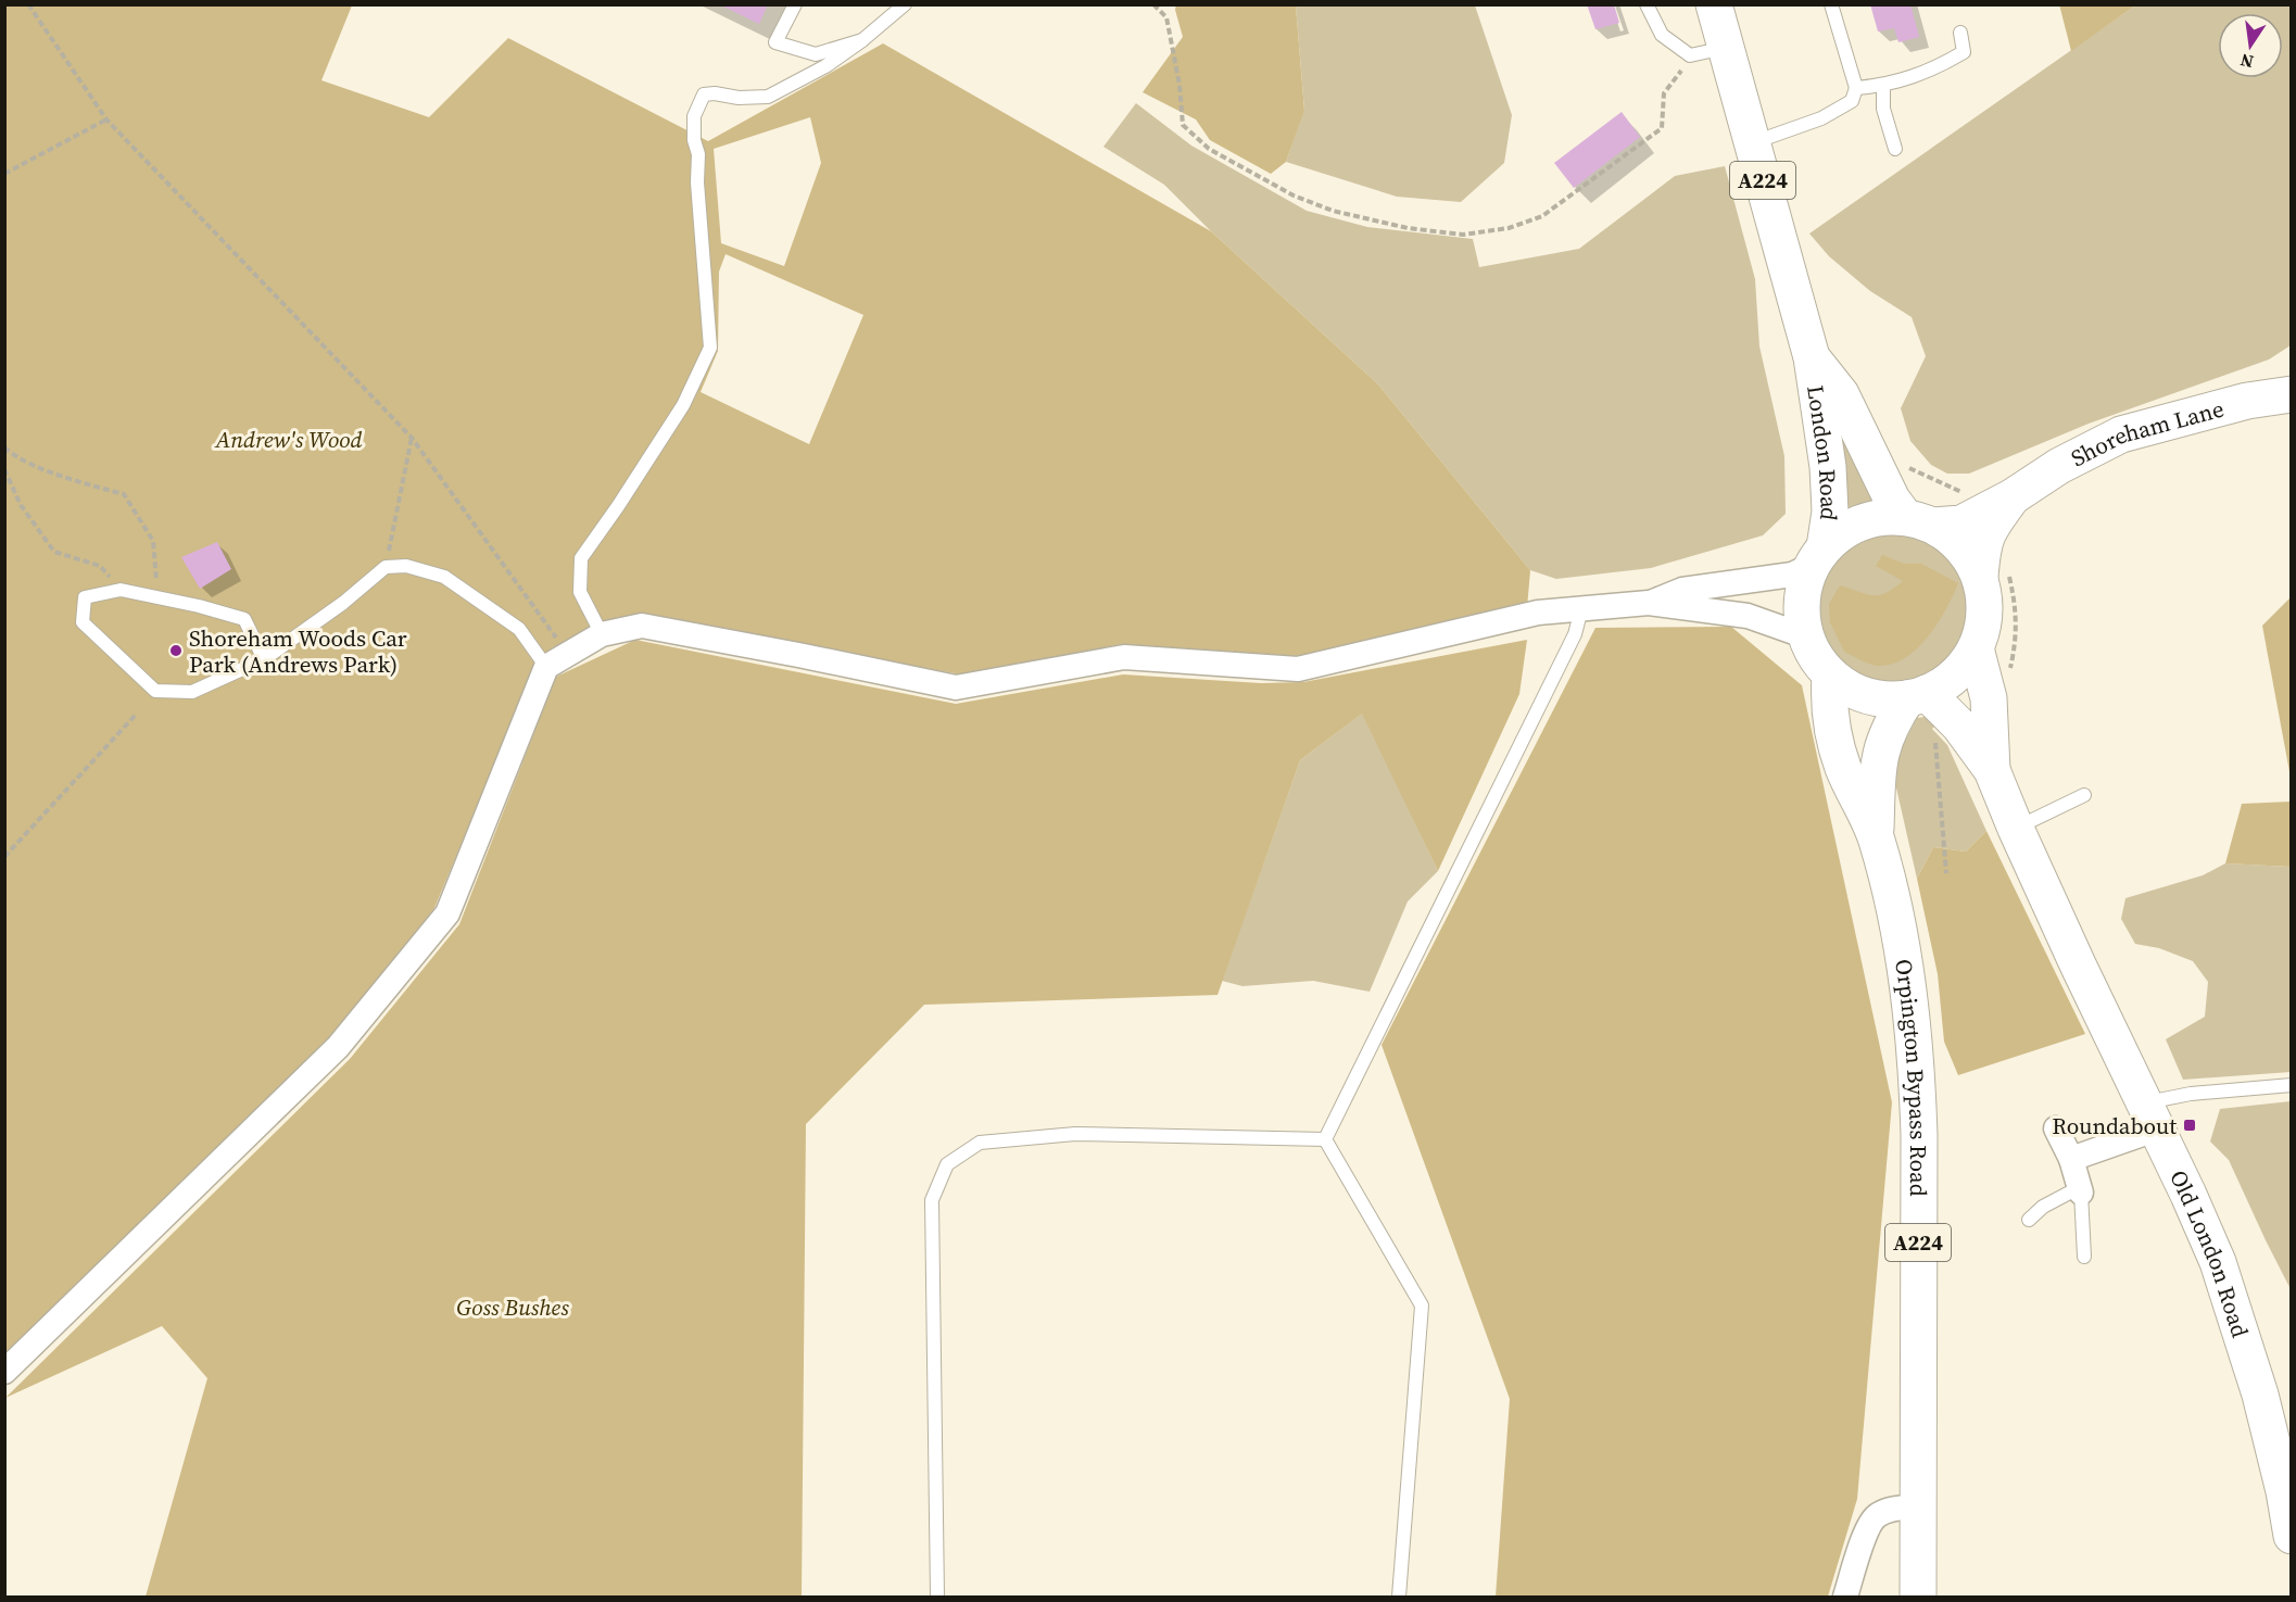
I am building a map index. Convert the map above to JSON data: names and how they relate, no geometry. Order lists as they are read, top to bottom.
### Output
{
  "streets": {
    "main road": [
      "A224",
      "Shoreham Lane",
      "London Road",
      "Orpington Bypass Road",
      "Old London Road"
    ]
  },
  "crossings": [
    ["Shoreham Lane", "London Road"],
    ["Shoreham Lane", "Orpington Bypass Road"],
    ["Shoreham Lane", "Old London Road"],
    ["London Road", "Orpington Bypass Road"],
    ["London Road", "Old London Road"],
    ["Orpington Bypass Road", "Old London Road"]
  ],
  "parks": ["Andrew's Wood", "Goss Bushes"],
  "places": {
    "other": ["Shoreham Woods Car Park (Andrews Park)"],
    "transit": ["Roundabout"]
  },
  "north": "bottom"
}
